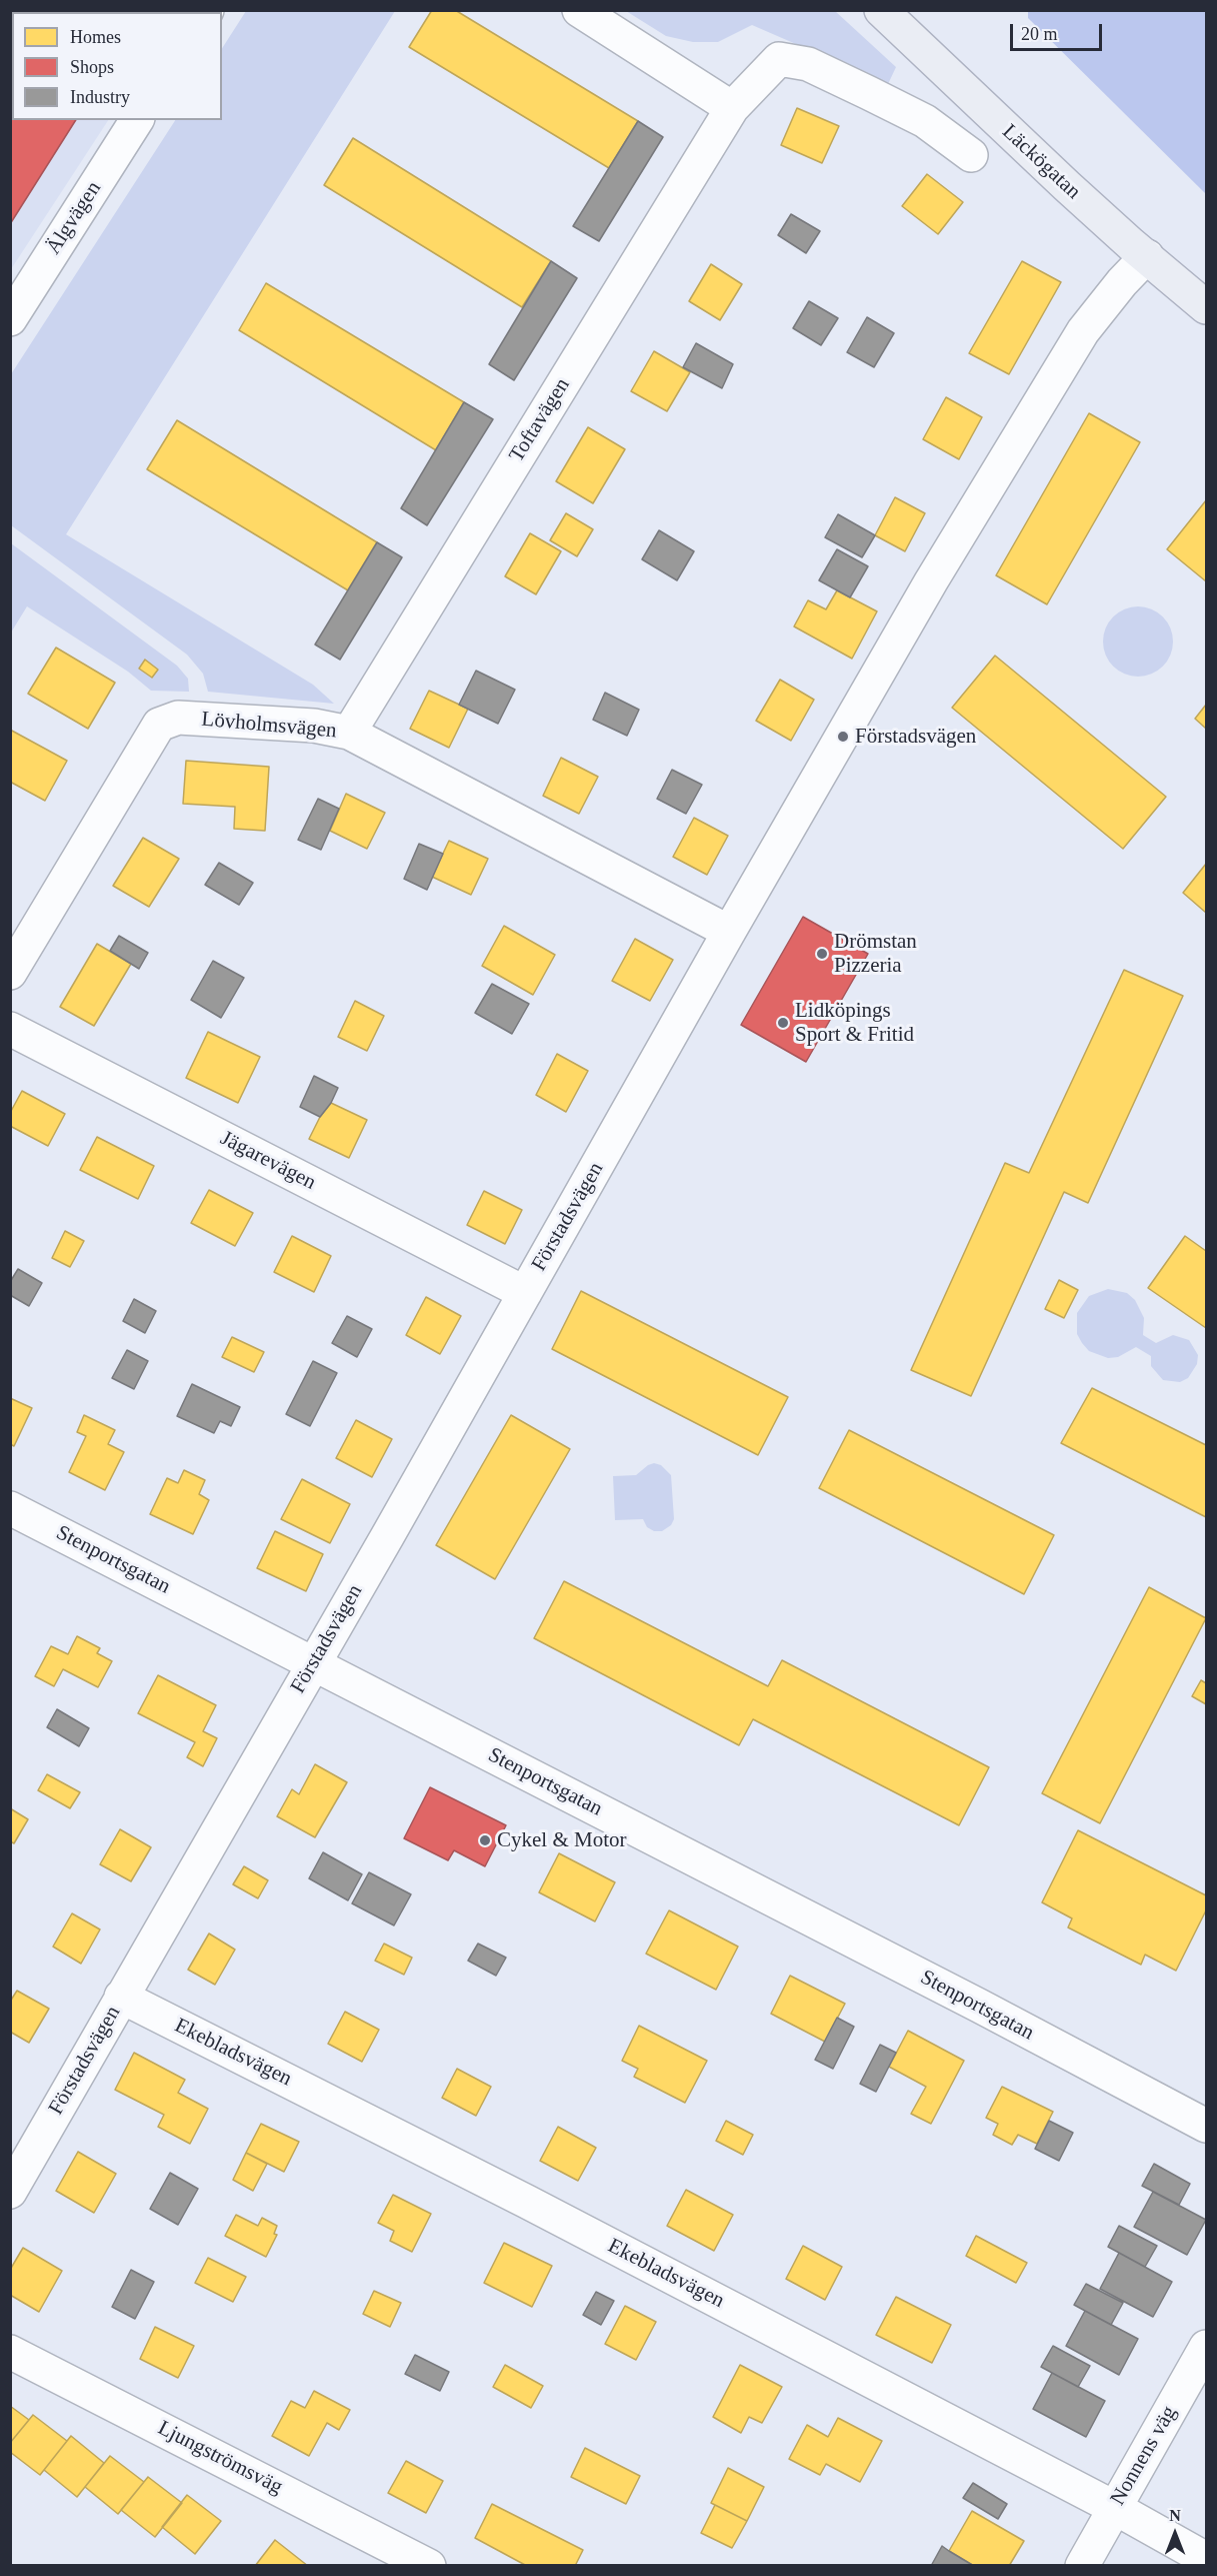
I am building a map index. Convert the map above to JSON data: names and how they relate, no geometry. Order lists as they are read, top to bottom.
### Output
{
  "streets": {
    "main road": ["Läckögatan"],
    "street": [
      "Älgvägen",
      "Toftavägen",
      "Lövholmsvägen",
      "Jägarevägen",
      "Förstadsvägen",
      "Stenportsgatan",
      "Ekebladsvägen",
      "Nonnens väg",
      "Ljungströmsväg"
    ]
  },
  "crossings": [
    ["Läckögatan", "Toftavägen"],
    ["Läckögatan", "Förstadsvägen"],
    ["Toftavägen", "Lövholmsvägen"],
    ["Lövholmsvägen", "Förstadsvägen"],
    ["Jägarevägen", "Förstadsvägen"],
    ["Förstadsvägen", "Stenportsgatan"],
    ["Förstadsvägen", "Ekebladsvägen"],
    ["Ekebladsvägen", "Nonnens väg"]
  ],
  "places": [
    "Förstadsvägen",
    "Drömstan Pizzeria",
    "Lidköpings Sport & Fritid",
    "Cykel & Motor"
  ],
  "legend": ["Homes", "Shops", "Industry"],
  "scale_bar": "20 m",
  "north": "top"
}
